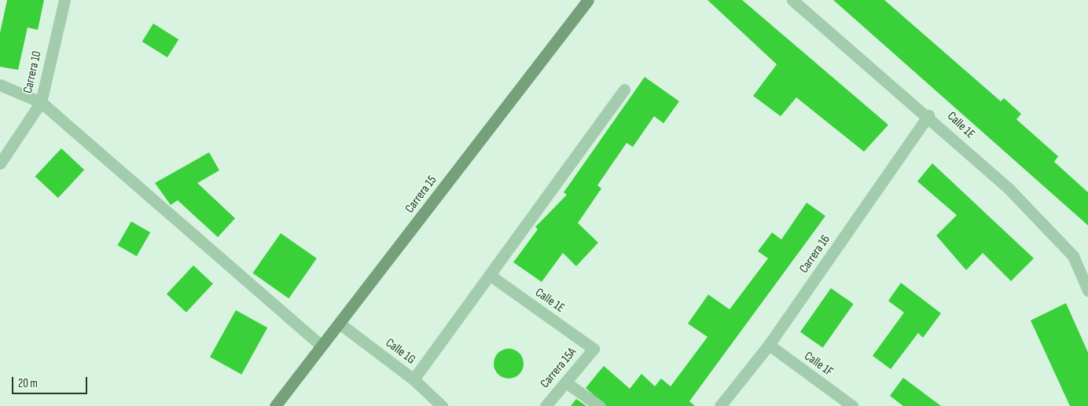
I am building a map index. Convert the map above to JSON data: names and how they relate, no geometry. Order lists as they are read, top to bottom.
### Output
{
  "streets": {
    "street": [
      "Carrera 10",
      "Calle 1E",
      "Carrera 15",
      "Carrera 16",
      "Calle 1G",
      "Calle 1F",
      "Carrera 15A"
    ]
  },
  "crossings": [
    ["Calle 1E", "Carrera 16"],
    ["Calle 1E", "Carrera 15A"],
    ["Carrera 15", "Calle 1G"],
    ["Carrera 16", "Calle 1F"]
  ],
  "scale_bar": "20 m"
}
